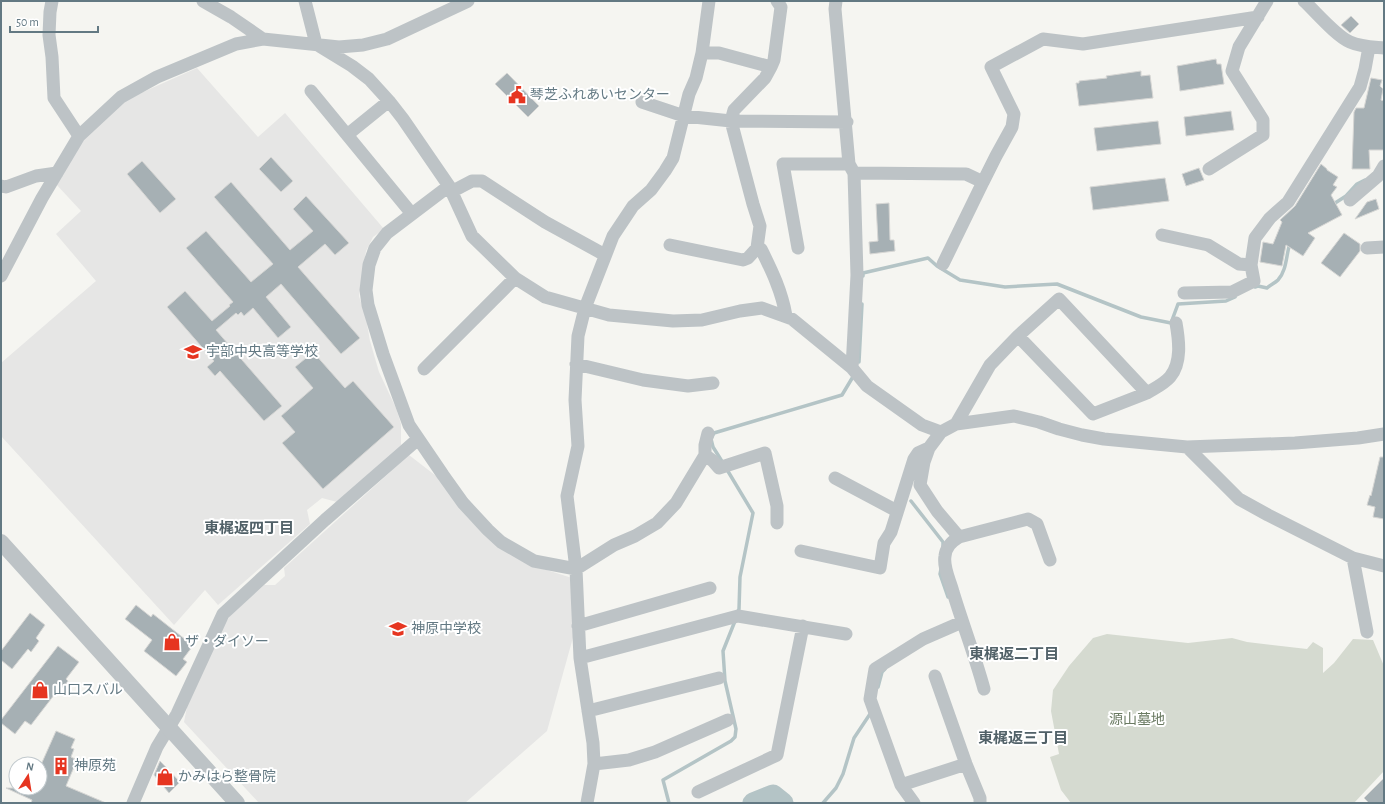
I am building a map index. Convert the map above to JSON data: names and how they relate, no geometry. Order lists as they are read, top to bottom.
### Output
{
  "districts": ["東梶返四丁目", "東梶返二丁目", "東梶返三丁目"],
  "parks": ["源山墓地"],
  "places": {
    "public building": ["琴芝ふれあいセンター"],
    "school or university": ["宇部中央高等学校", "神原中学校"],
    "shop": ["ザ・ダイソー", "山口スバル", "かみはら整骨院"],
    "building": ["神原苑"]
  },
  "scale_bar": "50 m",
  "north": "top"
}
